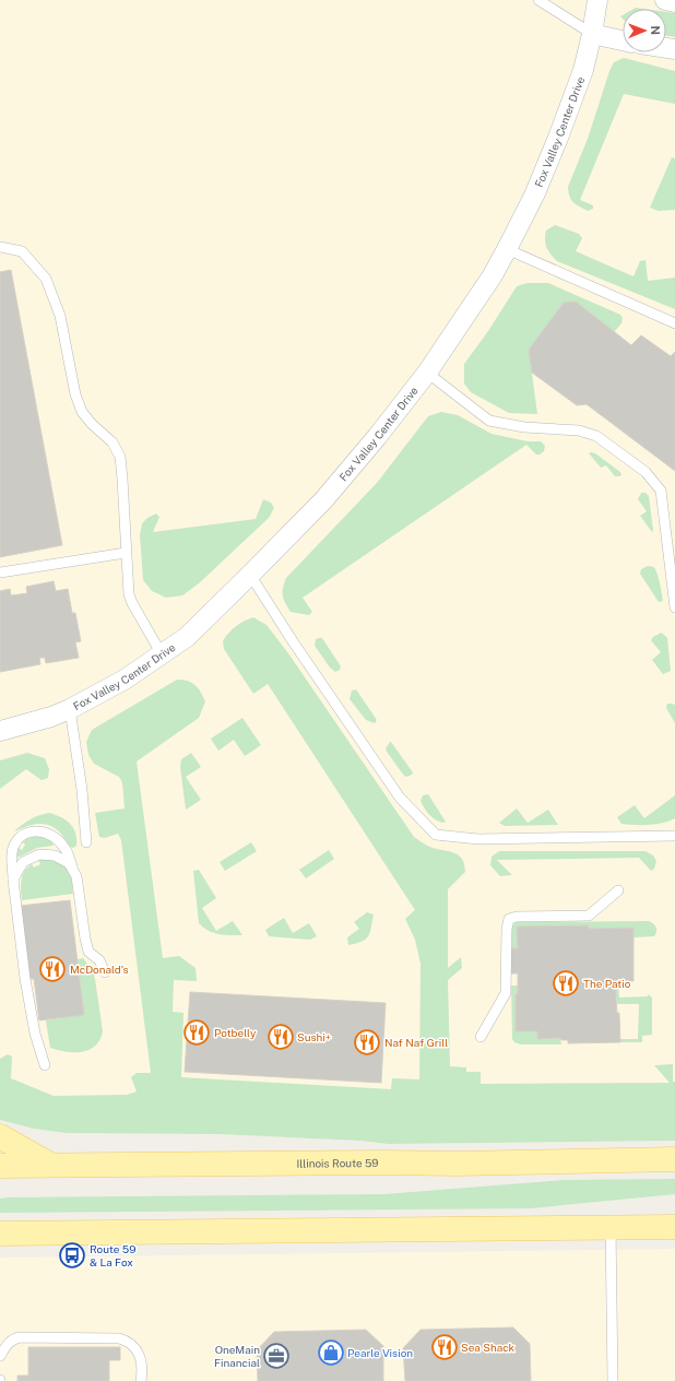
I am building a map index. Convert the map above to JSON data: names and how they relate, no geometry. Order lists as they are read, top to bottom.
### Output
{
  "streets": {
    "main road": ["Illinois Route 59"],
    "street": ["Fox Valley Center Drive"]
  },
  "places": {
    "restaurant": [
      "McDonald's",
      "The Patio",
      "Potbelly",
      "Sushi+",
      "Naf Naf Grill",
      "Sea Shack"
    ],
    "bus stop": ["Route 59 & La Fox"],
    "shop": ["Pearle Vision"],
    "office": ["OneMain Financial"]
  },
  "north": "right"
}
